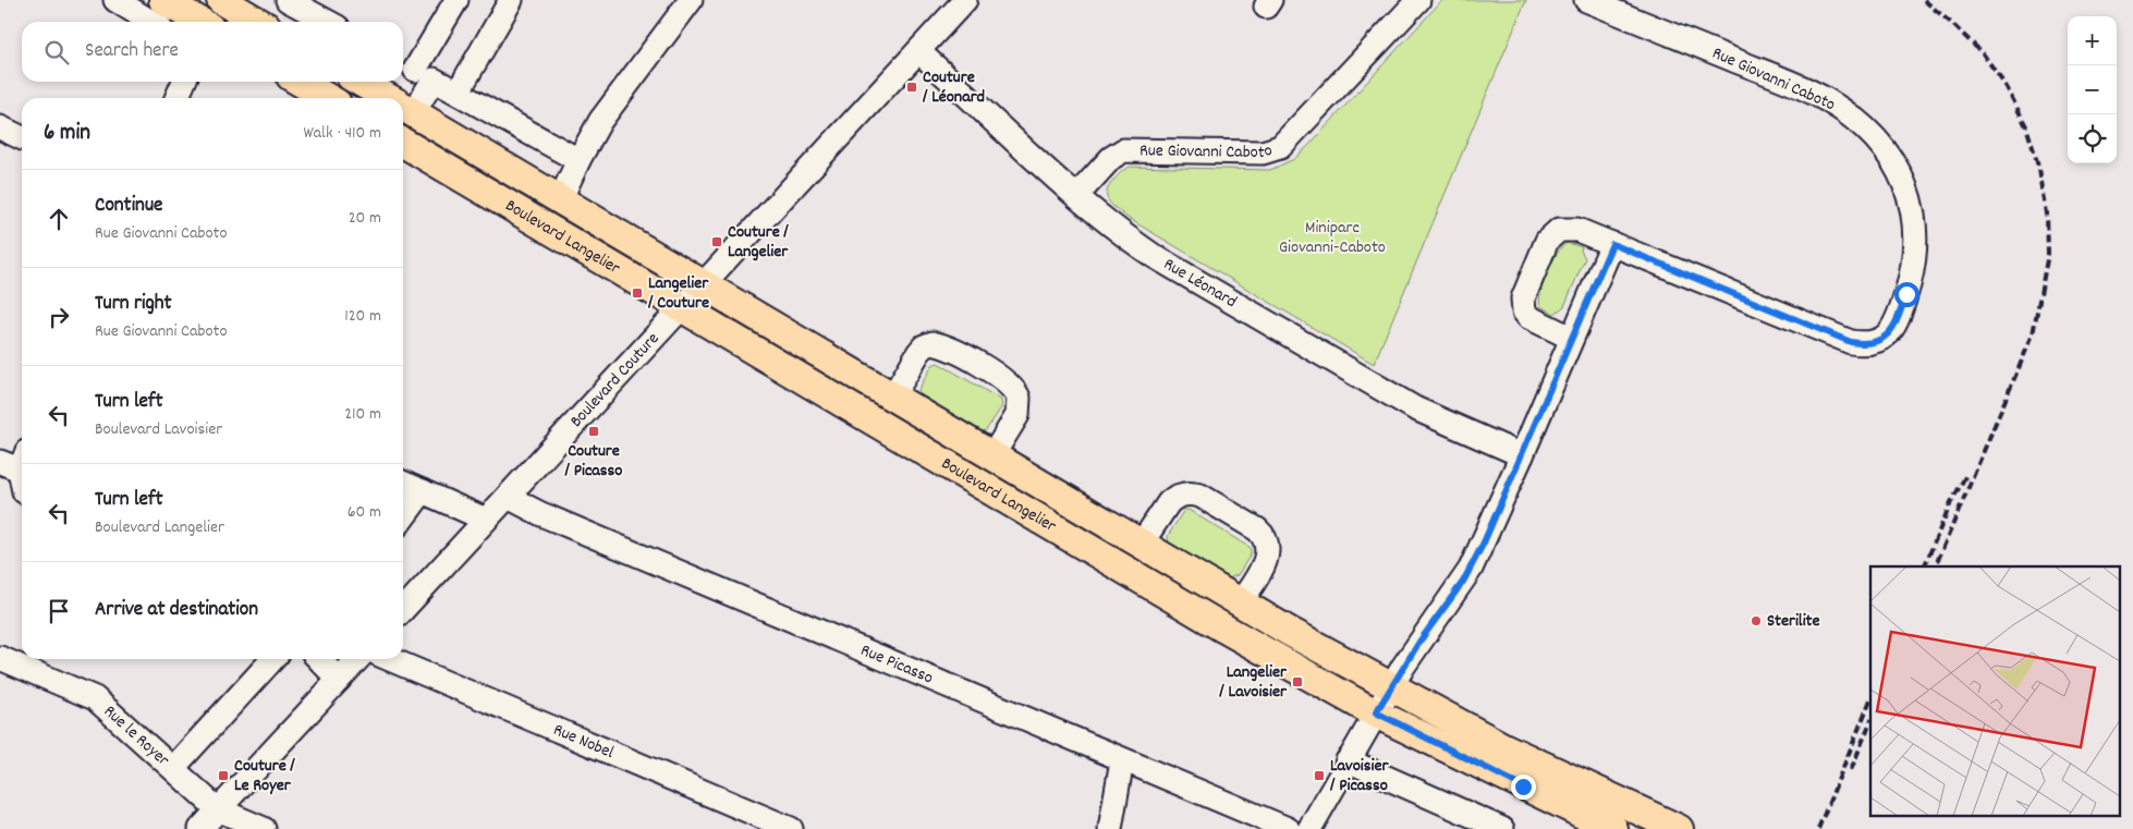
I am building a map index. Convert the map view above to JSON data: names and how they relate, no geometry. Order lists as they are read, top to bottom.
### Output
{
  "streets": {
    "main road": ["Boulevard Langelier"],
    "street": [
      "Rue Giovanni Caboto",
      "Rue Léonard",
      "Boulevard Couture",
      "Rue Picasso",
      "Rue le Royer",
      "Rue Nobel"
    ]
  },
  "crossings": [
    ["Rue Giovanni Caboto", "Rue Léonard"],
    ["Boulevard Langelier", "Boulevard Couture"],
    ["Rue Léonard", "Boulevard Couture"],
    ["Boulevard Couture", "Rue Picasso"]
  ],
  "parks": ["Miniparc Giovanni-Caboto"],
  "places": {
    "transit": [
      "Couture / Léonard",
      "Couture / Langelier",
      "Langelier / Couture",
      "Couture / Picasso",
      "Langelier / Lavoisier",
      "Couture / Le Royer",
      "Lavoisier / Picasso"
    ],
    "other": ["Sterilite"]
  },
  "page": {
    "map_buttons": ["+", "−"],
    "search": "Search here",
    "heading": ["6 min", "Walk · 410 m"],
    "list": [
      ["Continue", "Rue Giovanni Caboto", "20 m"],
      ["Turn right", "Rue Giovanni Caboto", "120 m"],
      ["Turn left", "Boulevard Lavoisier", "210 m"],
      ["Turn left", "Boulevard Langelier", "60 m"],
      "Arrive at destination"
    ]
  }
}
